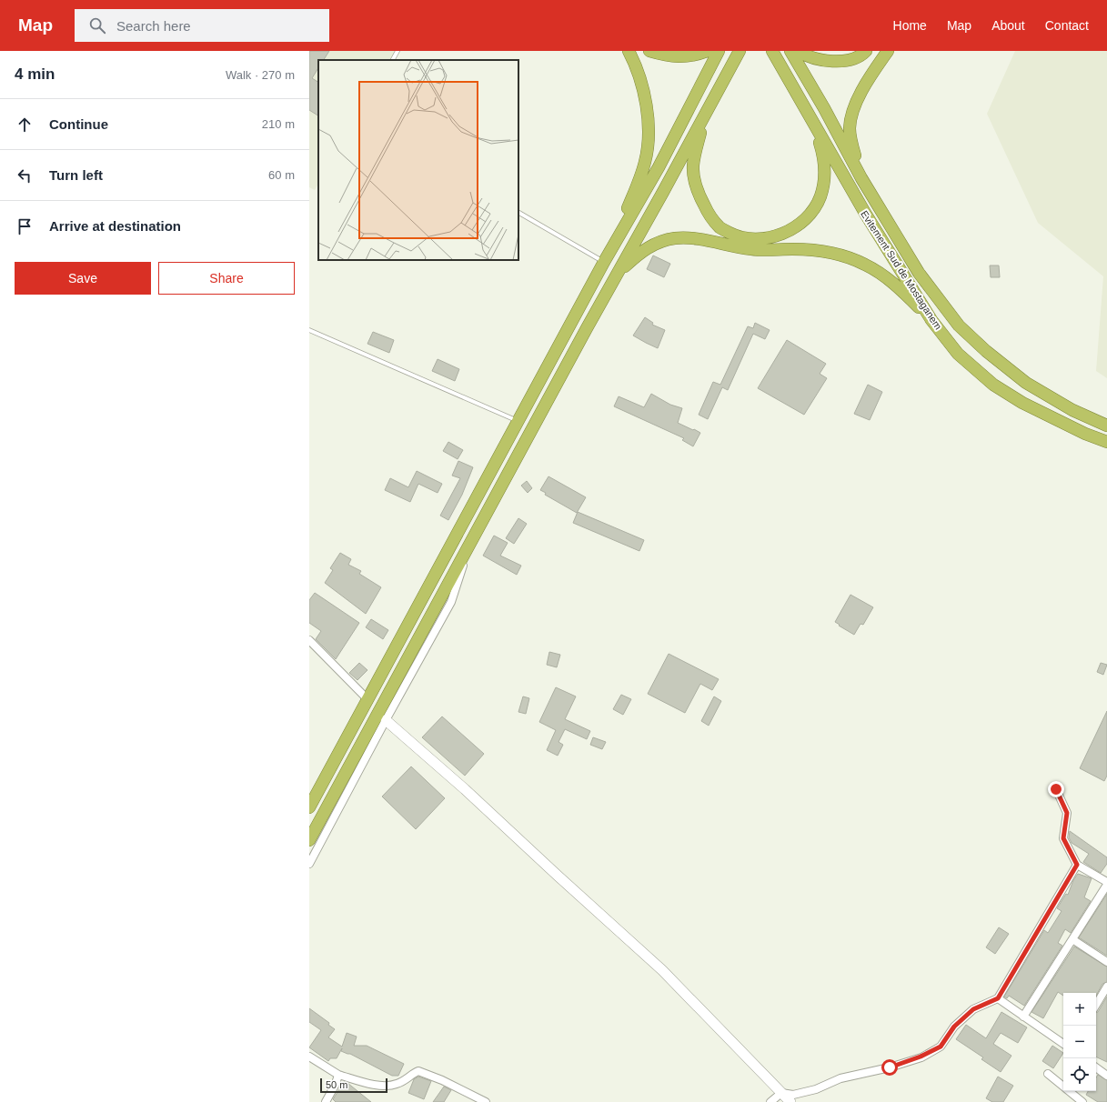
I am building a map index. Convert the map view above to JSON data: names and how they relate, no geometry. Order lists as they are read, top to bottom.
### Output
{
  "streets": {
    "highway": ["Evitement Sud de Mostaganem"]
  },
  "scale_bar": "50 m",
  "page": {
    "header": "Map",
    "search": "Search here",
    "nav": [
      "Home",
      "Map",
      "About",
      "Contact"
    ],
    "heading": ["4 min", "Walk · 270 m"],
    "list": [
      ["Continue", "210 m"],
      ["Turn left", "60 m"],
      "Arrive at destination"
    ],
    "buttons": ["Save", "Share"],
    "map_buttons": ["+", "−"],
    "scale": "50 m"
  }
}
